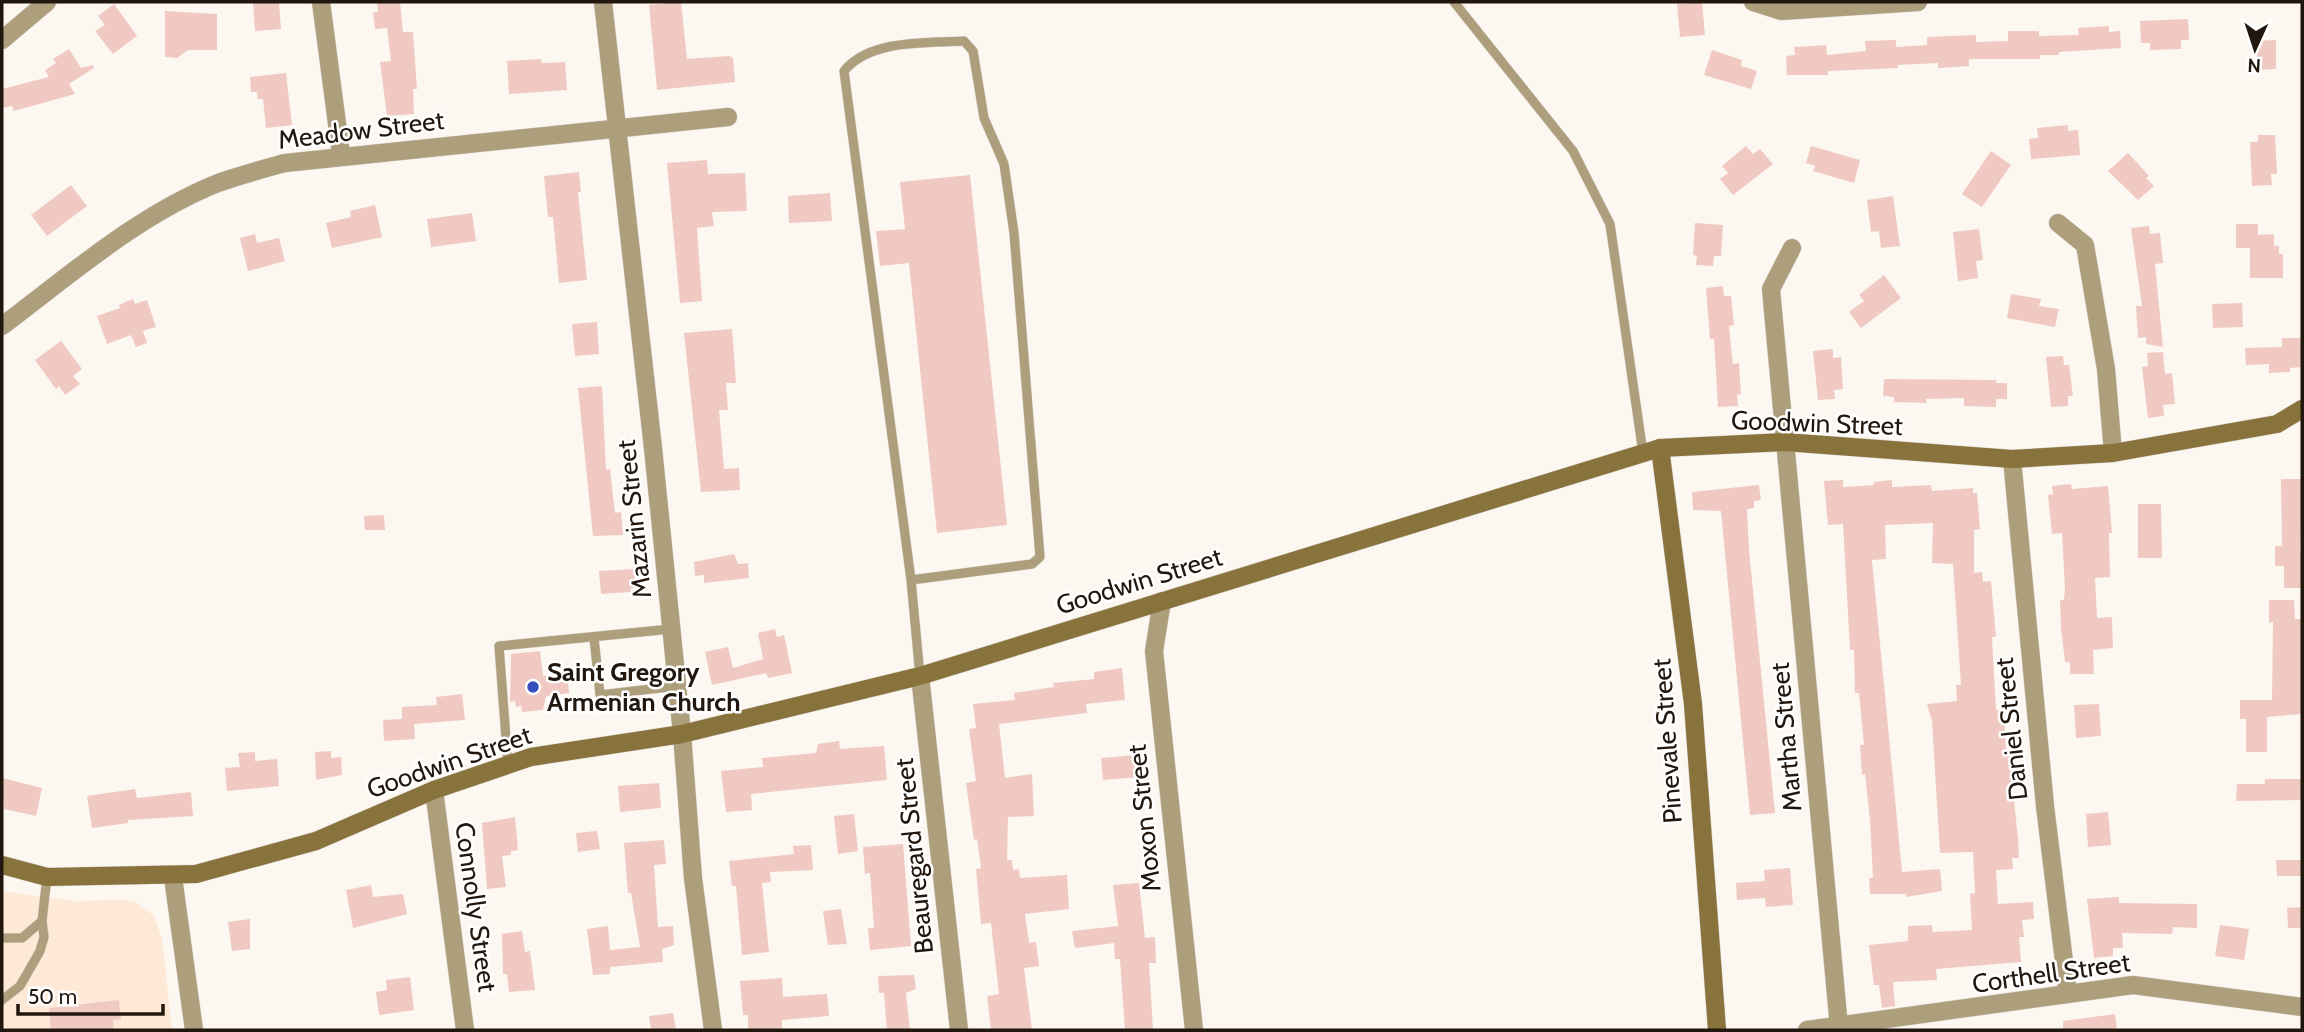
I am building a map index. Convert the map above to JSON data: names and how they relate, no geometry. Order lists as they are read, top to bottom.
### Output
{
  "streets": {
    "main road": ["Goodwin Street", "Pinevale Street"],
    "street": [
      "Meadow Street",
      "Mazarin Street",
      "Daniel Street",
      "Martha Street",
      "Moxon Street",
      "Beauregard Street",
      "Connolly Street",
      "Corthell Street"
    ]
  },
  "crossings": [
    ["Meadow Street", "Mazarin Street"],
    ["Goodwin Street", "Mazarin Street"],
    ["Goodwin Street", "Daniel Street"],
    ["Goodwin Street", "Martha Street"],
    ["Goodwin Street", "Pinevale Street"],
    ["Goodwin Street", "Moxon Street"],
    ["Goodwin Street", "Beauregard Street"],
    ["Goodwin Street", "Connolly Street"],
    ["Daniel Street", "Corthell Street"],
    ["Martha Street", "Corthell Street"]
  ],
  "places": ["Saint Gregory Armenian Church"],
  "scale_bar": "50 m",
  "north": "bottom"
}
